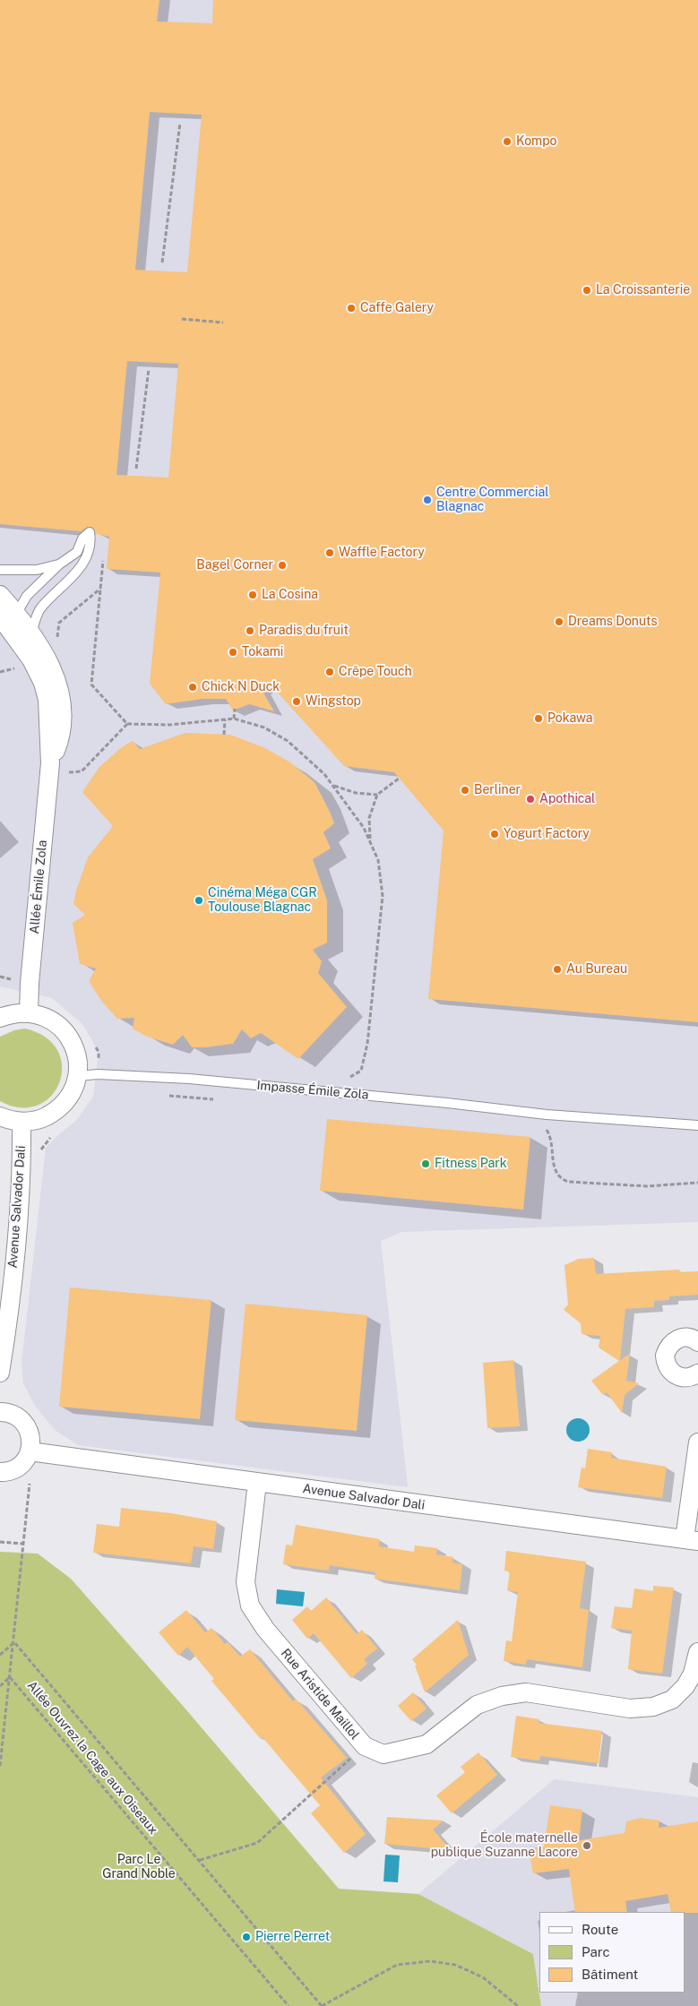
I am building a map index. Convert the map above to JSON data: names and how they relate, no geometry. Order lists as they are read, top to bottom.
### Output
{
  "streets": {
    "street": ["Allée Émile Zola", "Avenue Salvador Dali", "Rue Aristide Maillol"],
    "lane": ["Impasse Émile Zola"],
    "path": ["Allée Ouvrez la Cage aux Oiseaux"]
  },
  "crossings": [
    ["Avenue Salvador Dali", "Rue Aristide Maillol"]
  ],
  "parks": ["Parc Le Grand Noble"],
  "places": [
    "Kompo",
    "La Croissanterie",
    "Caffe Galery",
    "Centre Commercial Blagnac",
    "Waffle Factory",
    "Bagel Corner",
    "La Cosina",
    "Dreams Donuts",
    "Paradis du fruit",
    "Tokami",
    "Crêpe Touch",
    "Chick N Duck",
    "Wingstop",
    "Pokawa",
    "Berliner",
    "Apothical",
    "Yogurt Factory",
    "Cinéma Méga CGR Toulouse Blagnac",
    "Au Bureau",
    "Fitness Park",
    "École maternelle publique Suzanne Lacore",
    "Pierre Perret"
  ],
  "legend": ["Route", "Parc", "Bâtiment"]
}
